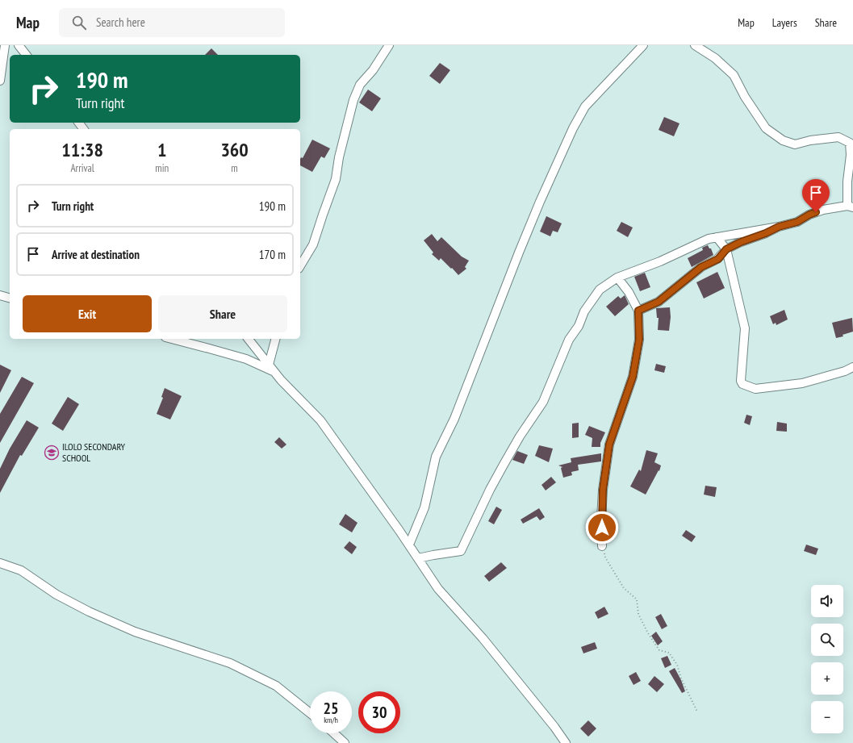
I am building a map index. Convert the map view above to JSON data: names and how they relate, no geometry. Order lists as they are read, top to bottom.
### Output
{
  "places": {
    "school or university": ["ILOLO SECONDARY SCHOOL"]
  },
  "page": {
    "header": "Map",
    "search": "Search here",
    "nav": ["Map", "Layers", "Share"],
    "turn": ["190 m", "Turn right"],
    "eta": [
      "11:38",
      "Arrival",
      "1",
      "min",
      "360",
      "m"
    ],
    "list": [
      {
        "name": "Turn right",
        "value": "190 m"
      },
      {
        "name": "Arrive at destination",
        "value": "170 m"
      }
    ],
    "buttons": ["Exit", "Share"],
    "map_buttons": ["+", "−"],
    "speed": "25 km/h",
    "limit": "30"
  }
}
